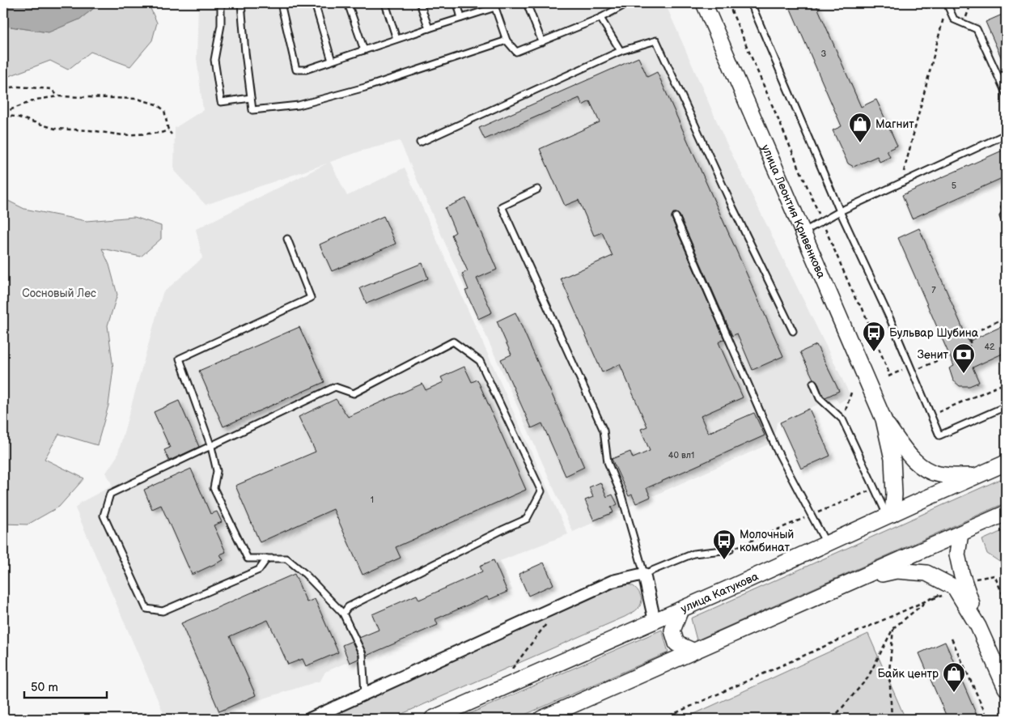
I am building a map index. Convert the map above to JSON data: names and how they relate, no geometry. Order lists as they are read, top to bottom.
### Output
{
  "streets": {
    "main road": ["улица Леонтия Кривенкова", "улица Катукова"]
  },
  "parks": ["Сосновый Лес"],
  "places": {
    "shop": ["Магнит", "Байк центр"],
    "bus stop": ["Бульвар Шубина", "Молочный комбинат"],
    "bank": ["Зенит"]
  },
  "house_numbers": [
    "3",
    "5",
    "7",
    "42",
    "40 вл1",
    "1"
  ],
  "scale_bar": "50 m"
}
